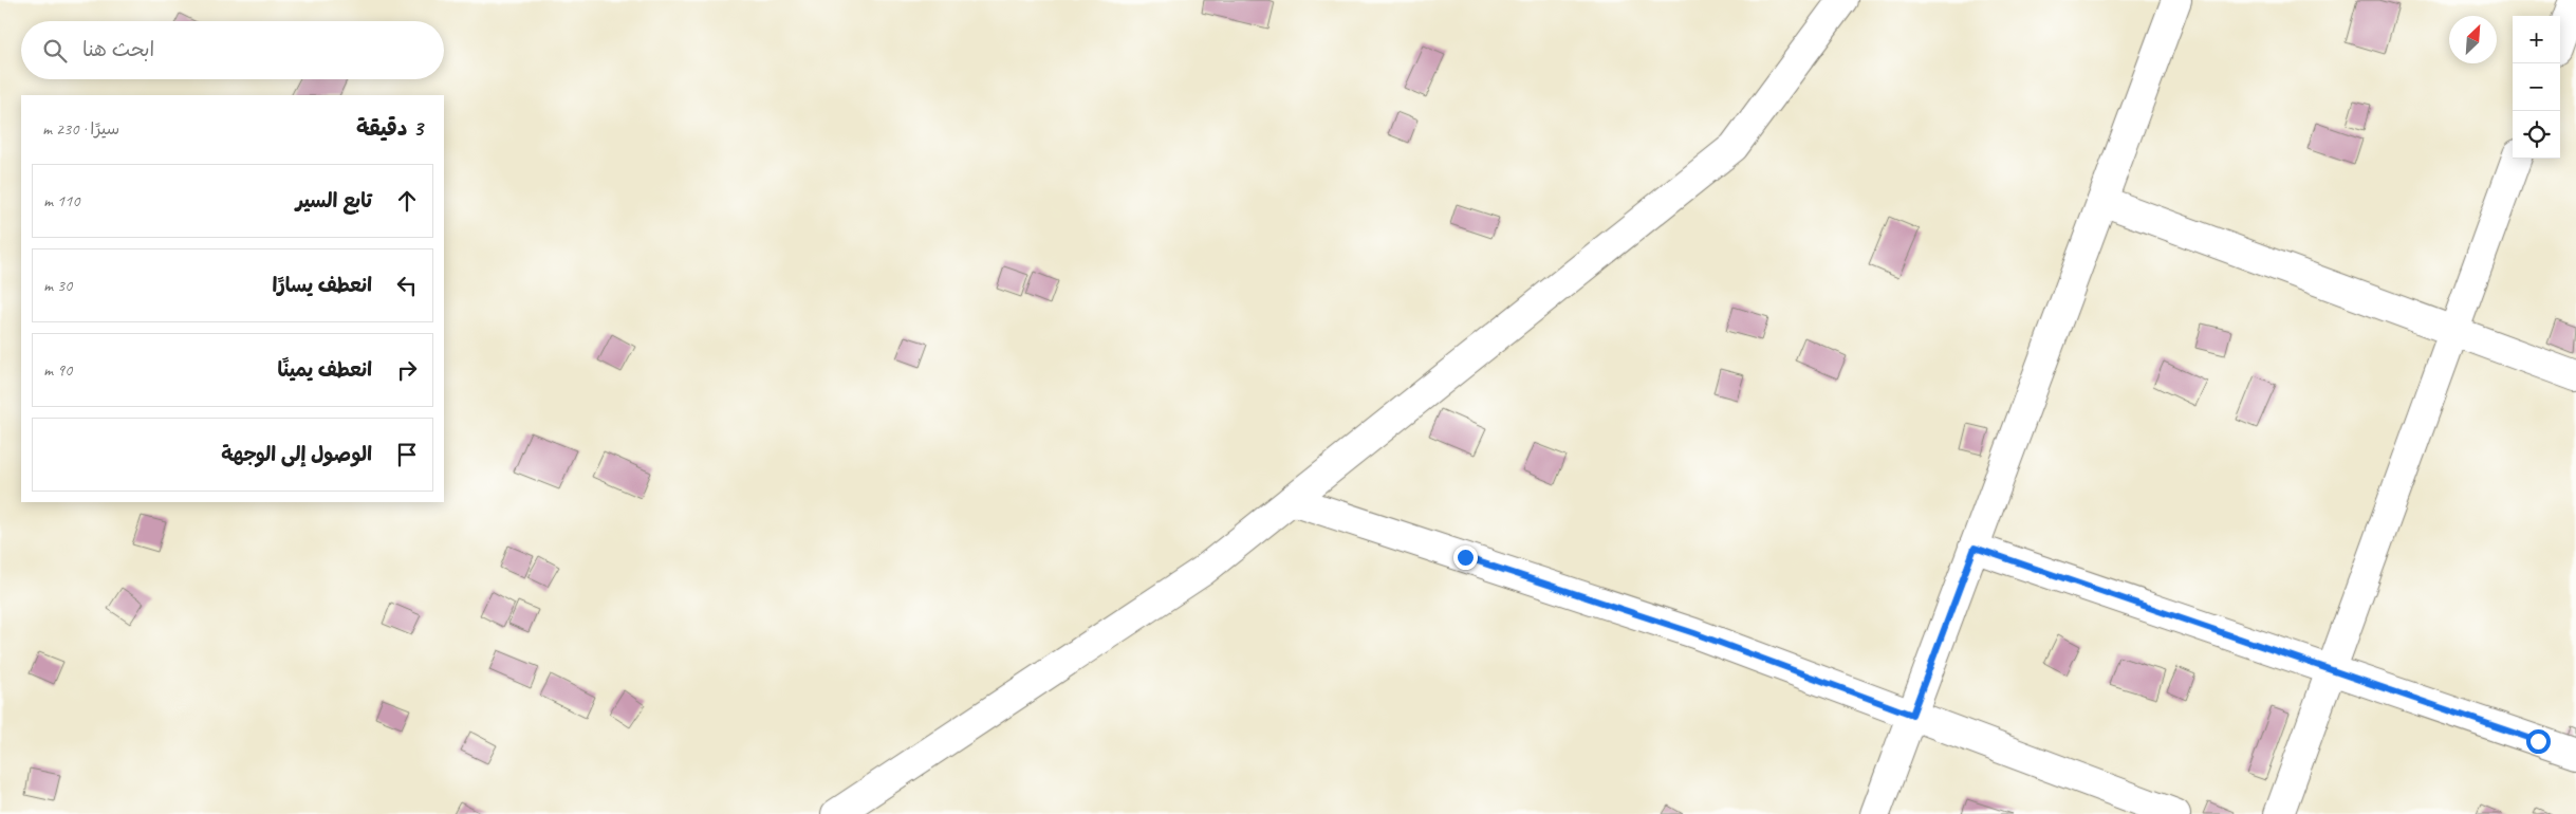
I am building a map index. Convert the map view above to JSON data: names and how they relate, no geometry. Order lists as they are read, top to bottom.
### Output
{
  "north": "top right",
  "page": {
    "map_buttons": ["+", "−"],
    "search": "ابحث هنا",
    "heading": ["3 دقيقة", "سيرًا · 230 m"],
    "list": [
      ["تابع السير", "110 m"],
      ["انعطف يسارًا", "30 m"],
      ["انعطف يمينًا", "90 m"],
      "الوصول إلى الوجهة"
    ]
  }
}
